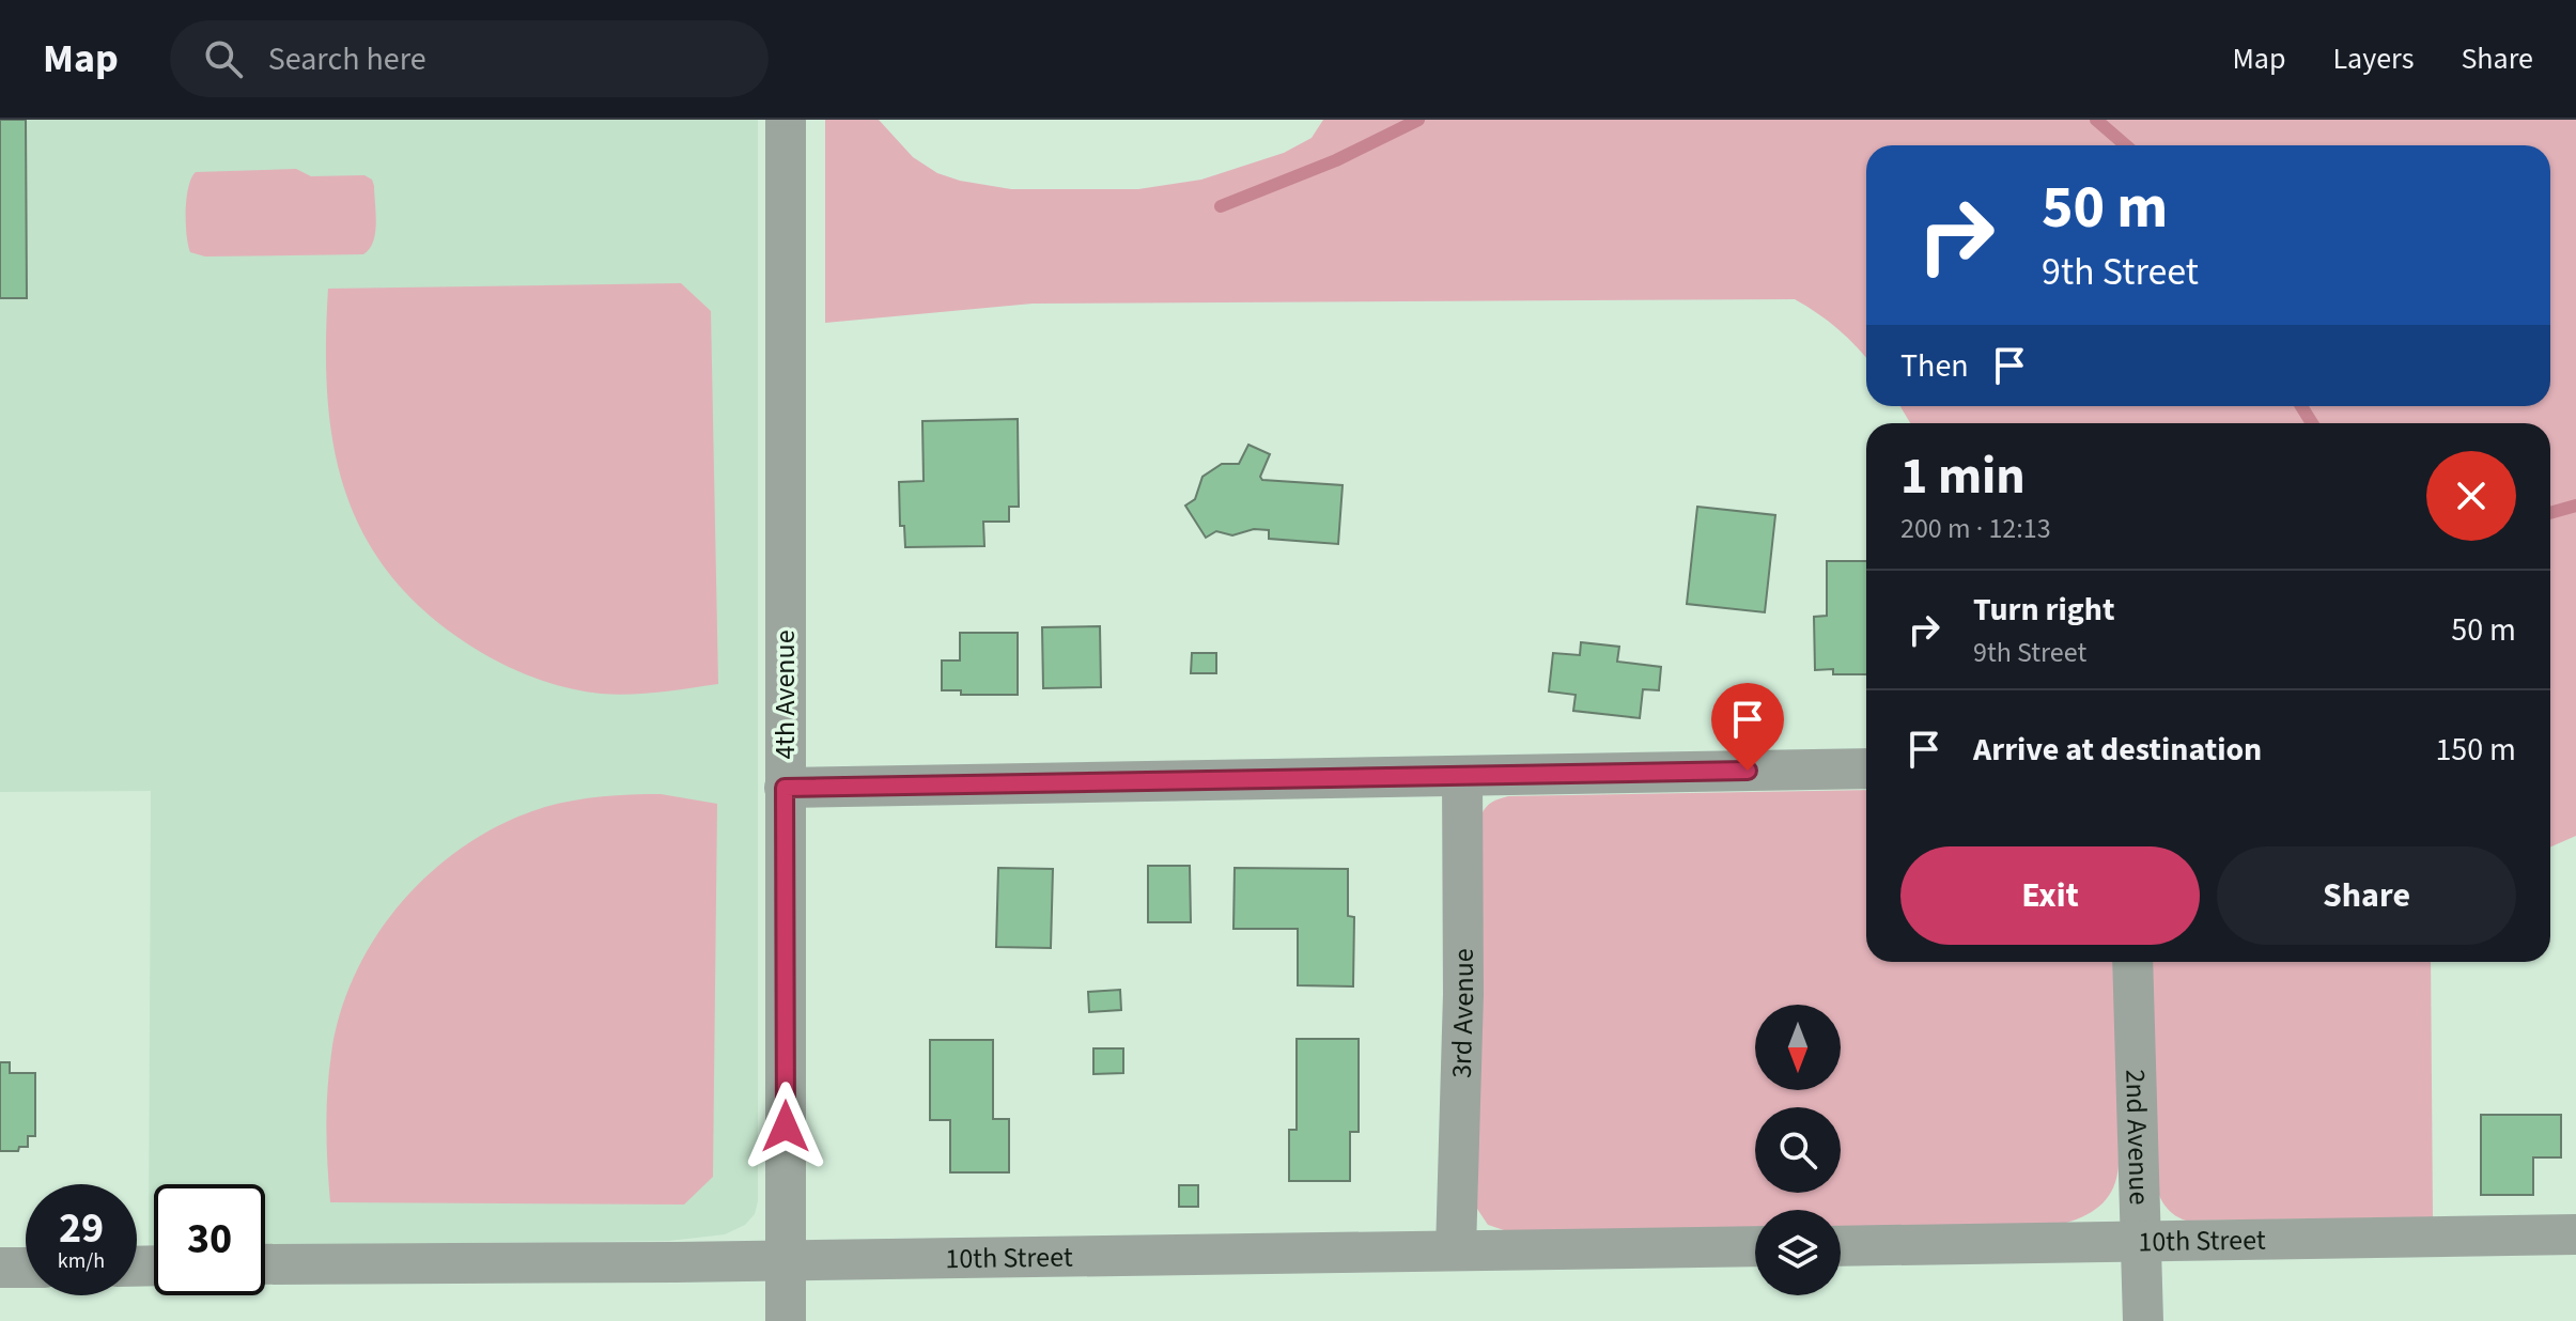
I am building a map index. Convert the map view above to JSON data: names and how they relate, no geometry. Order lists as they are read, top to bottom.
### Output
{
  "streets": {
    "street": [
      "4th Avenue",
      "3rd Avenue",
      "2nd Avenue",
      "10th Street"
    ]
  },
  "crossings": [
    ["4th Avenue", "10th Street"],
    ["3rd Avenue", "10th Street"],
    ["2nd Avenue", "10th Street"]
  ],
  "north": "bottom",
  "page": {
    "header": "Map",
    "search": "Search here",
    "nav": ["Map", "Layers", "Share"],
    "turn": ["50 m", "9th Street"],
    "then": "Then",
    "heading": ["1 min", "200 m · 12:13"],
    "list": [
      {
        "name": "Turn right",
        "note": "9th Street",
        "value": "50 m"
      },
      {
        "name": "Arrive at destination",
        "value": "150 m"
      }
    ],
    "buttons": ["Exit", "Share"],
    "speed": "29 km/h",
    "limit": "30"
  }
}
